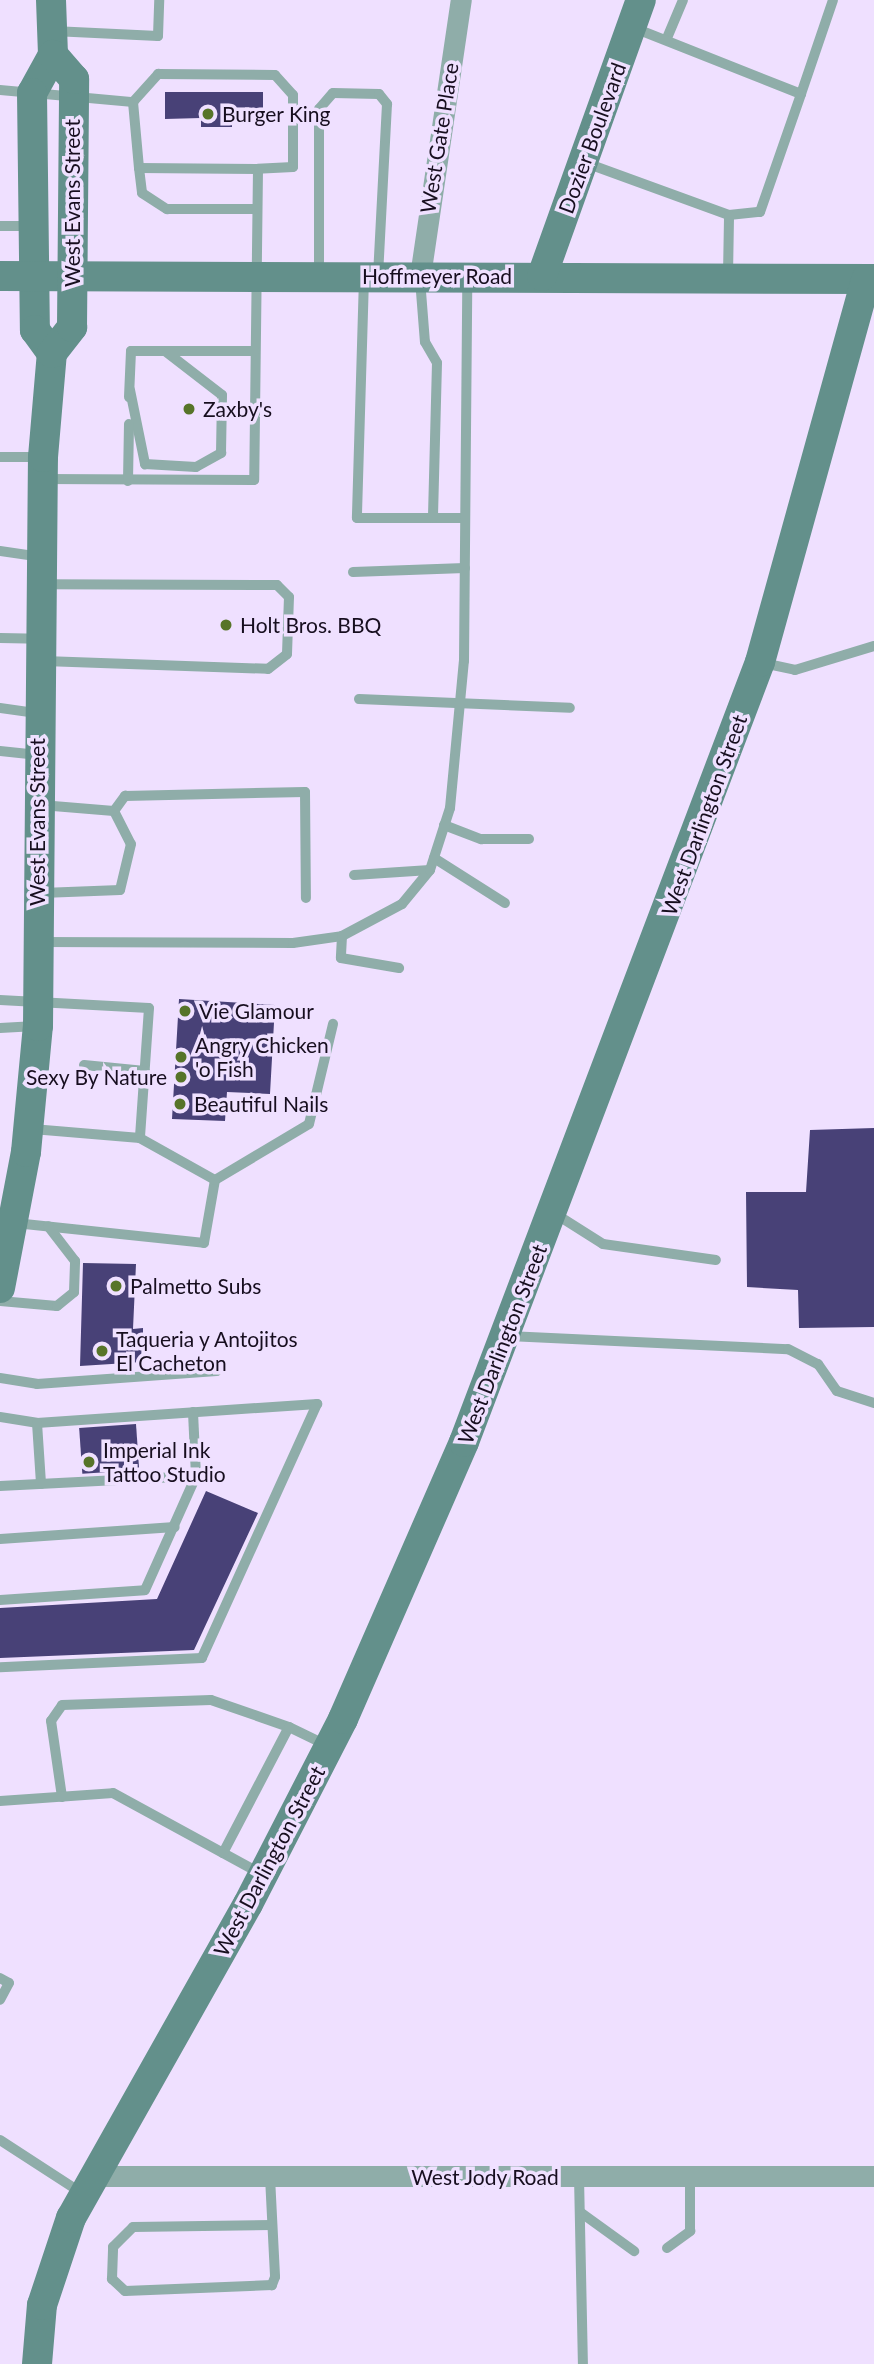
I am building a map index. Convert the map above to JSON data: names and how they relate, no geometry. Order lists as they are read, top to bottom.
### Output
{
  "streets": {
    "street": [
      "West Gate Place",
      "Dozier Boulevard",
      "West Evans Street",
      "Hoffmeyer Road",
      "West Darlington Street",
      "West Jody Road"
    ]
  },
  "crossings": [
    ["West Gate Place", "Hoffmeyer Road"],
    ["Dozier Boulevard", "Hoffmeyer Road"],
    ["West Evans Street", "Hoffmeyer Road"],
    ["Hoffmeyer Road", "West Darlington Street"],
    ["West Darlington Street", "West Jody Road"]
  ],
  "places": [
    "Burger King",
    "Zaxby's",
    "Holt Bros. BBQ",
    "Vie Glamour",
    "Angry Chicken 'o Fish",
    "Sexy By Nature",
    "Beautiful Nails",
    "Palmetto Subs",
    "Taqueria y Antojitos El Cacheton",
    "Imperial Ink Tattoo Studio"
  ]
}
